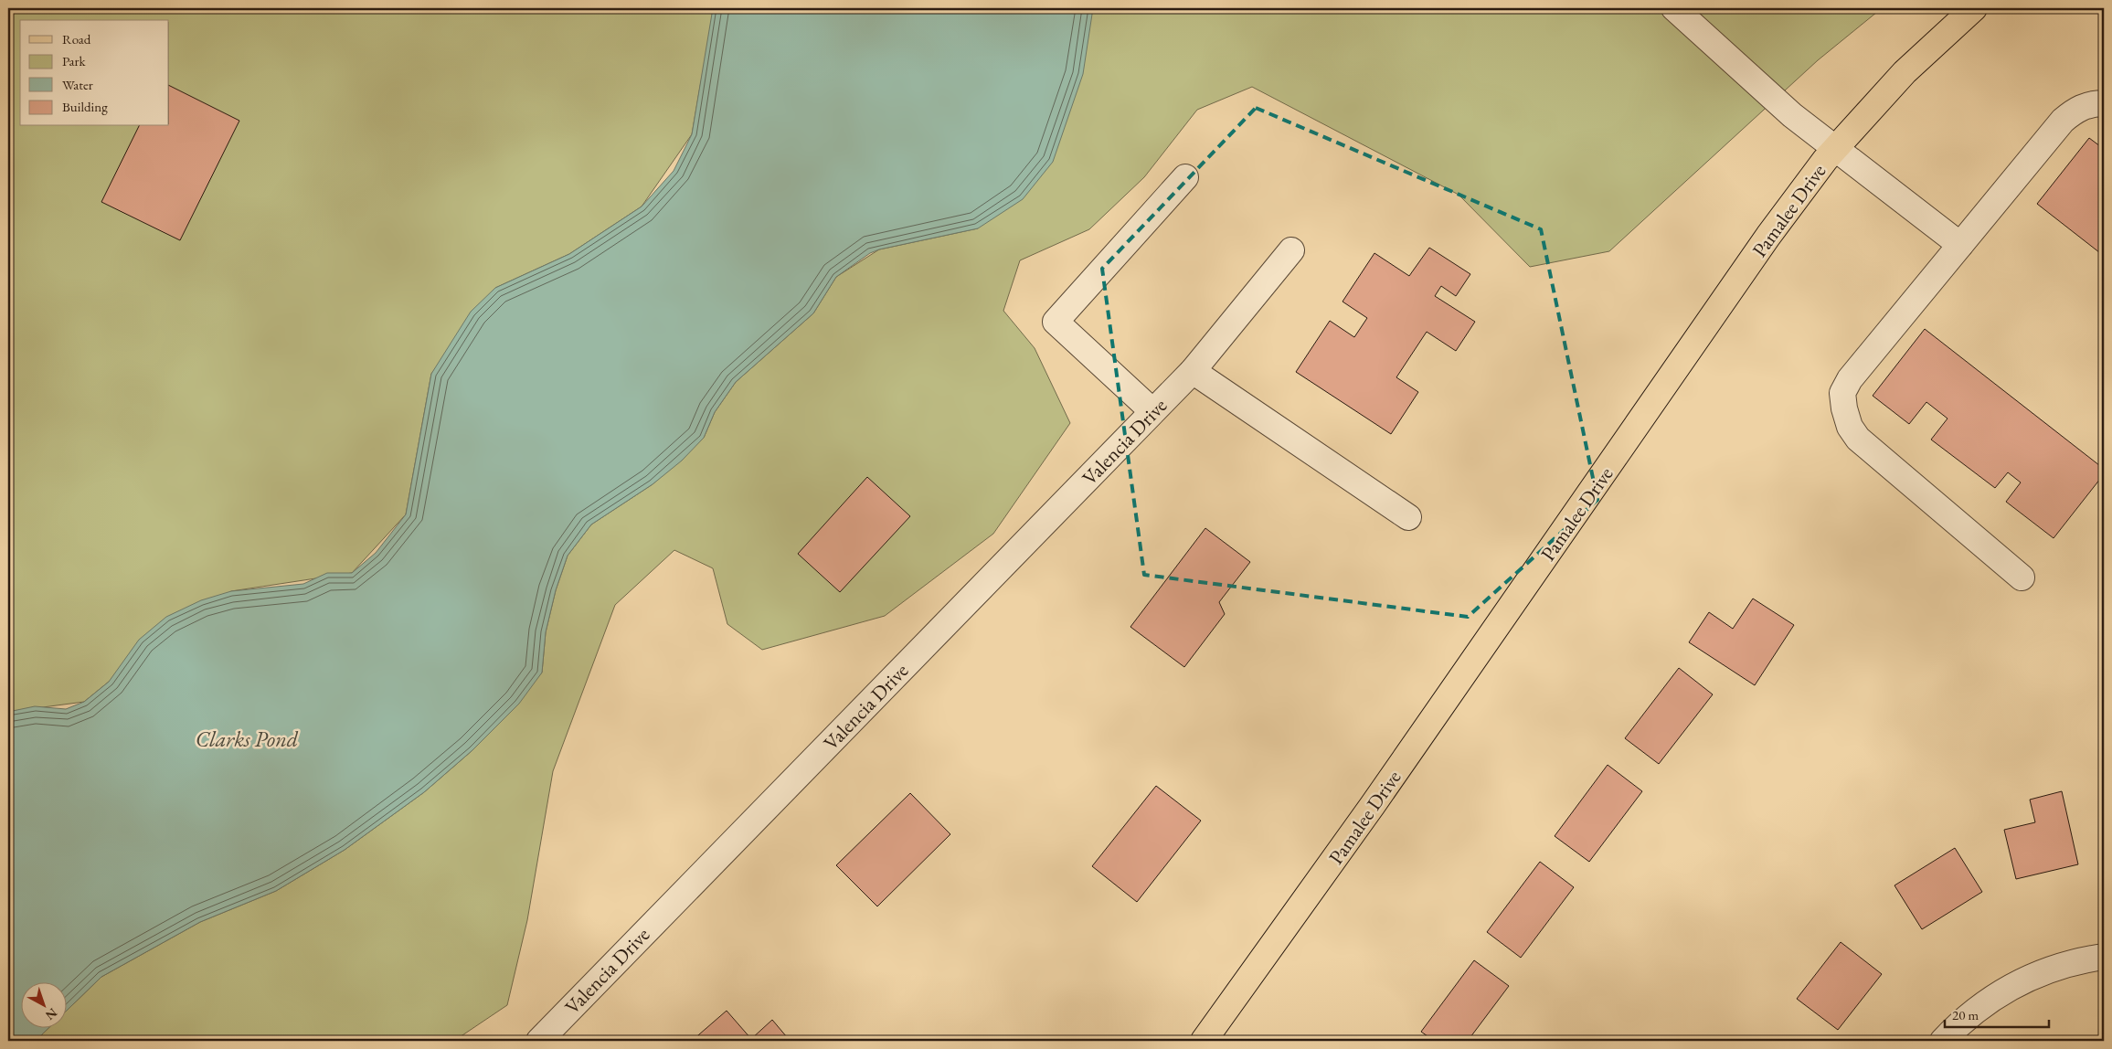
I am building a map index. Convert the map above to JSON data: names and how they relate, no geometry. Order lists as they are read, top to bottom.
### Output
{
  "streets": {
    "main road": ["Pamalee Drive"],
    "street": ["Valencia Drive"]
  },
  "water": ["Clarks Pond"],
  "legend": [
    "Road",
    "Park",
    "Water",
    "Building"
  ],
  "scale_bar": "20 m",
  "north": "bottom right"
}
